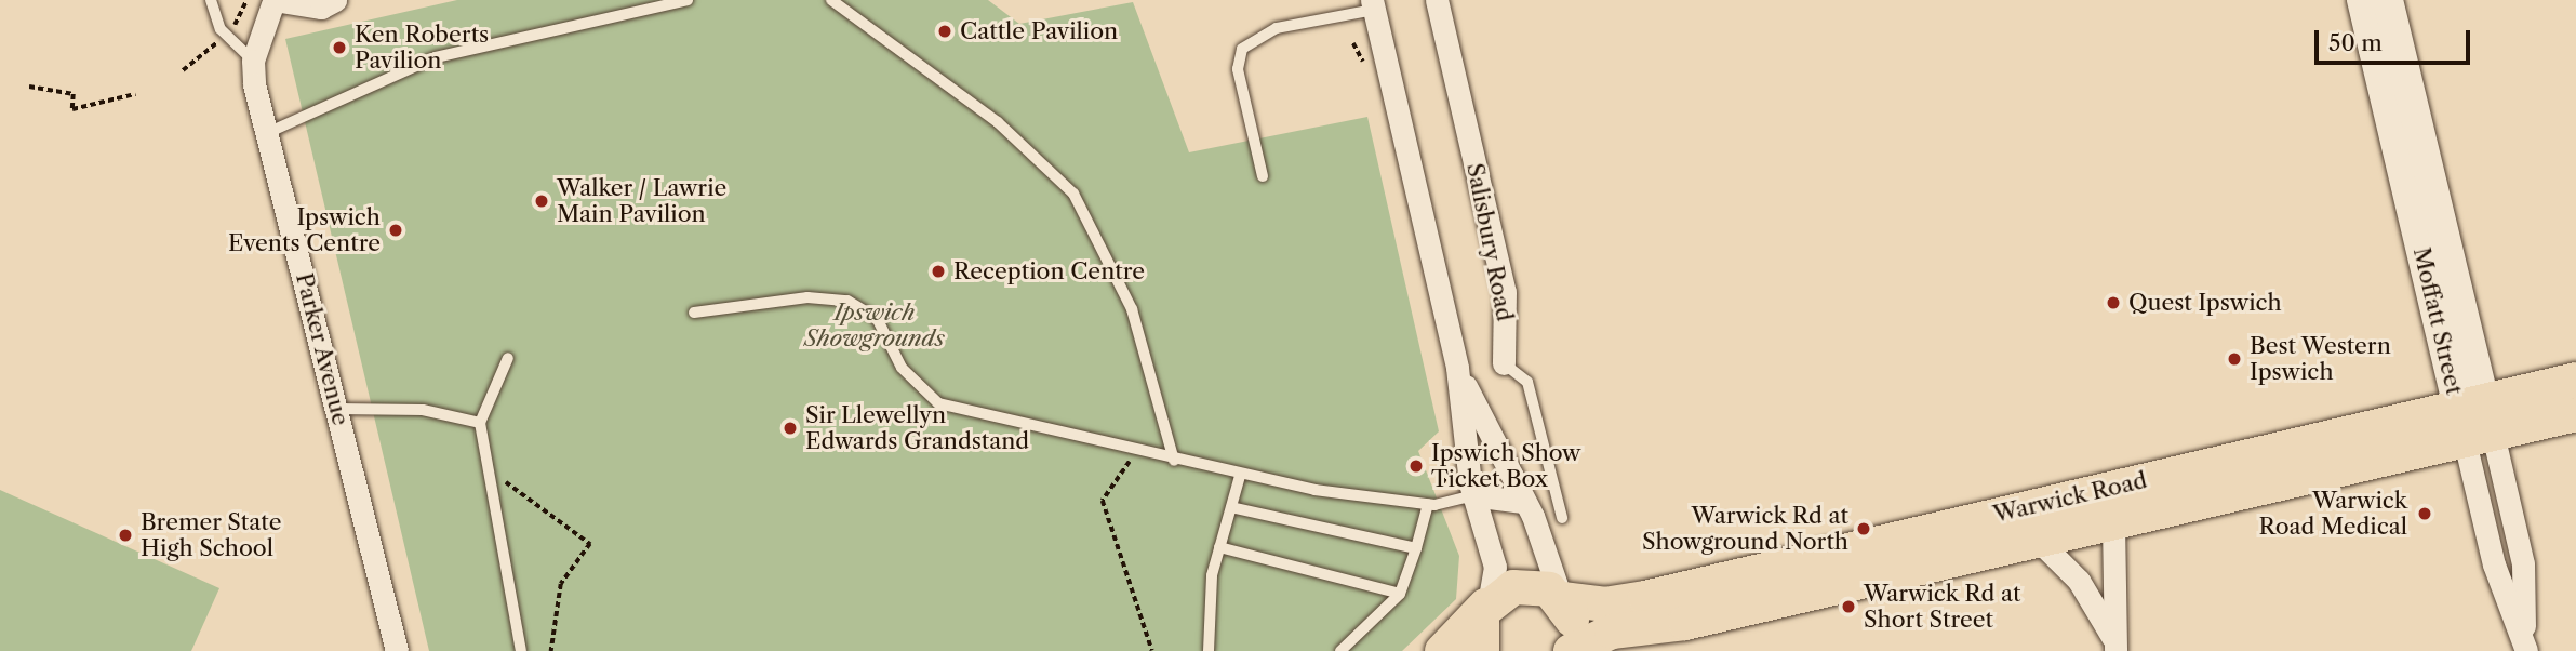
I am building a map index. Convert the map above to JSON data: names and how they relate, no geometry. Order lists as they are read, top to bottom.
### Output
{
  "streets": {
    "main road": ["Moffatt Street", "Warwick Road"],
    "street": ["Salisbury Road", "Parker Avenue"]
  },
  "crossings": [
    ["Moffatt Street", "Warwick Road"]
  ],
  "parks": ["Ipswich Showgrounds"],
  "places": [
    "Cattle Pavilion",
    "Ken Roberts Pavilion",
    "Walker / Lawrie Main Pavilion",
    "Ipswich Events Centre",
    "Reception Centre",
    "Quest Ipswich",
    "Best Western Ipswich",
    "Sir Llewellyn Edwards Grandstand",
    "Ipswich Show Ticket Box",
    "Warwick Road Medical",
    "Warwick Rd at Showground North",
    "Bremer State High School",
    "Warwick Rd at Short Street"
  ],
  "scale_bar": "50 m"
}
